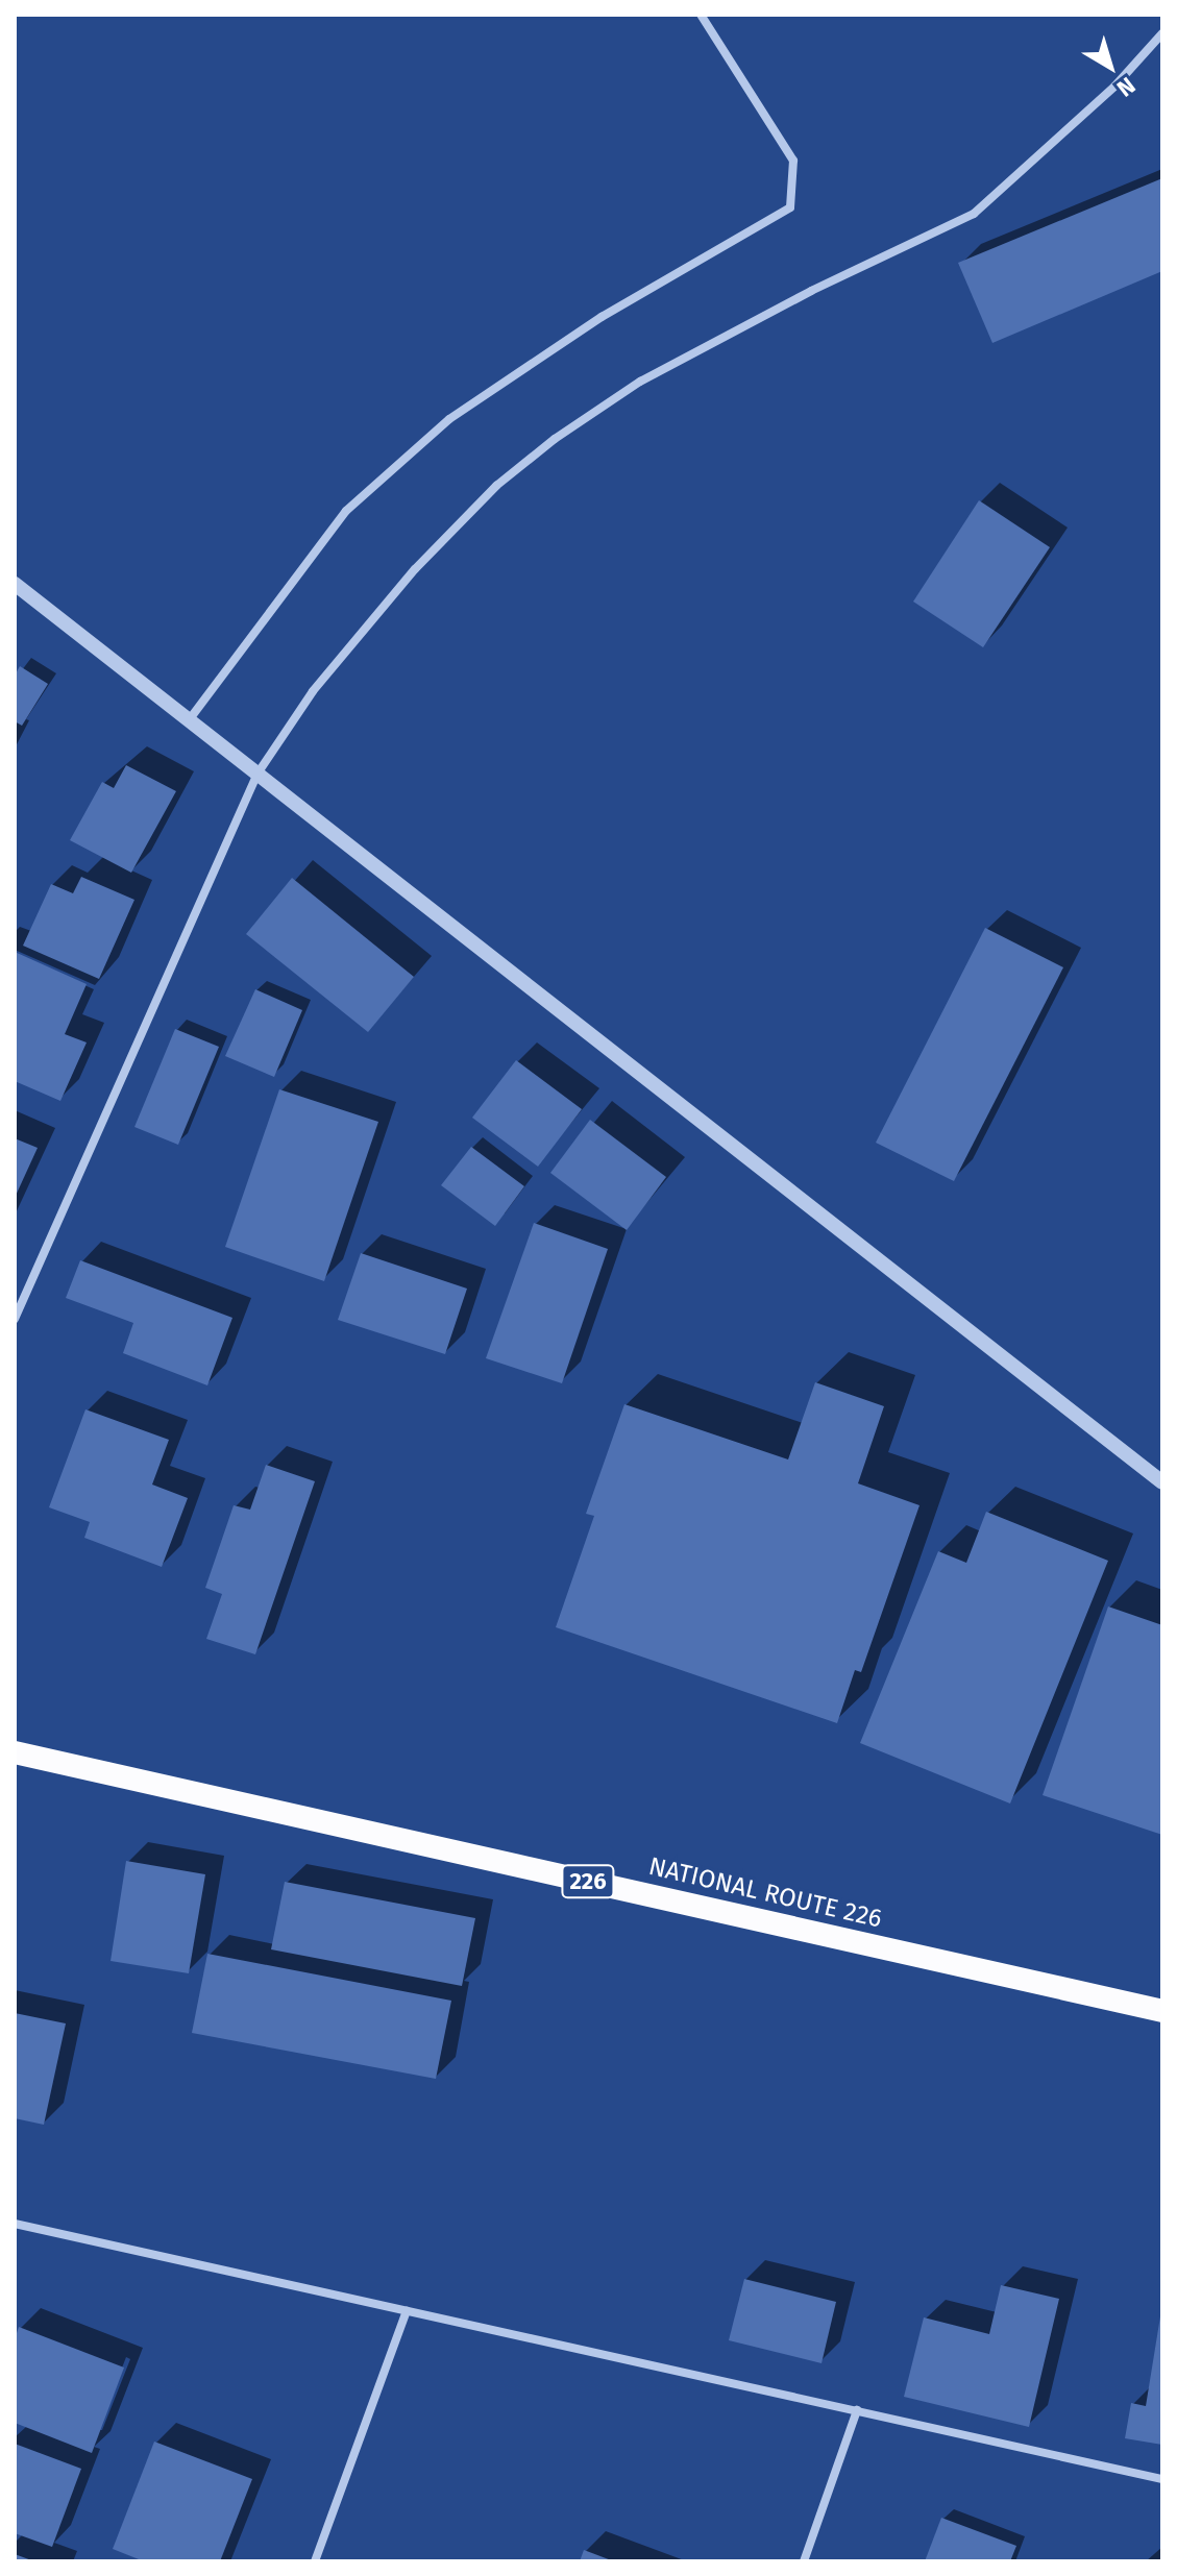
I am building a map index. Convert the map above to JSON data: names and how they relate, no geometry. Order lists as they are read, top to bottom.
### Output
{
  "streets": {
    "highway": ["226", "NATIONAL ROUTE 226"]
  },
  "north": "bottom right"
}
